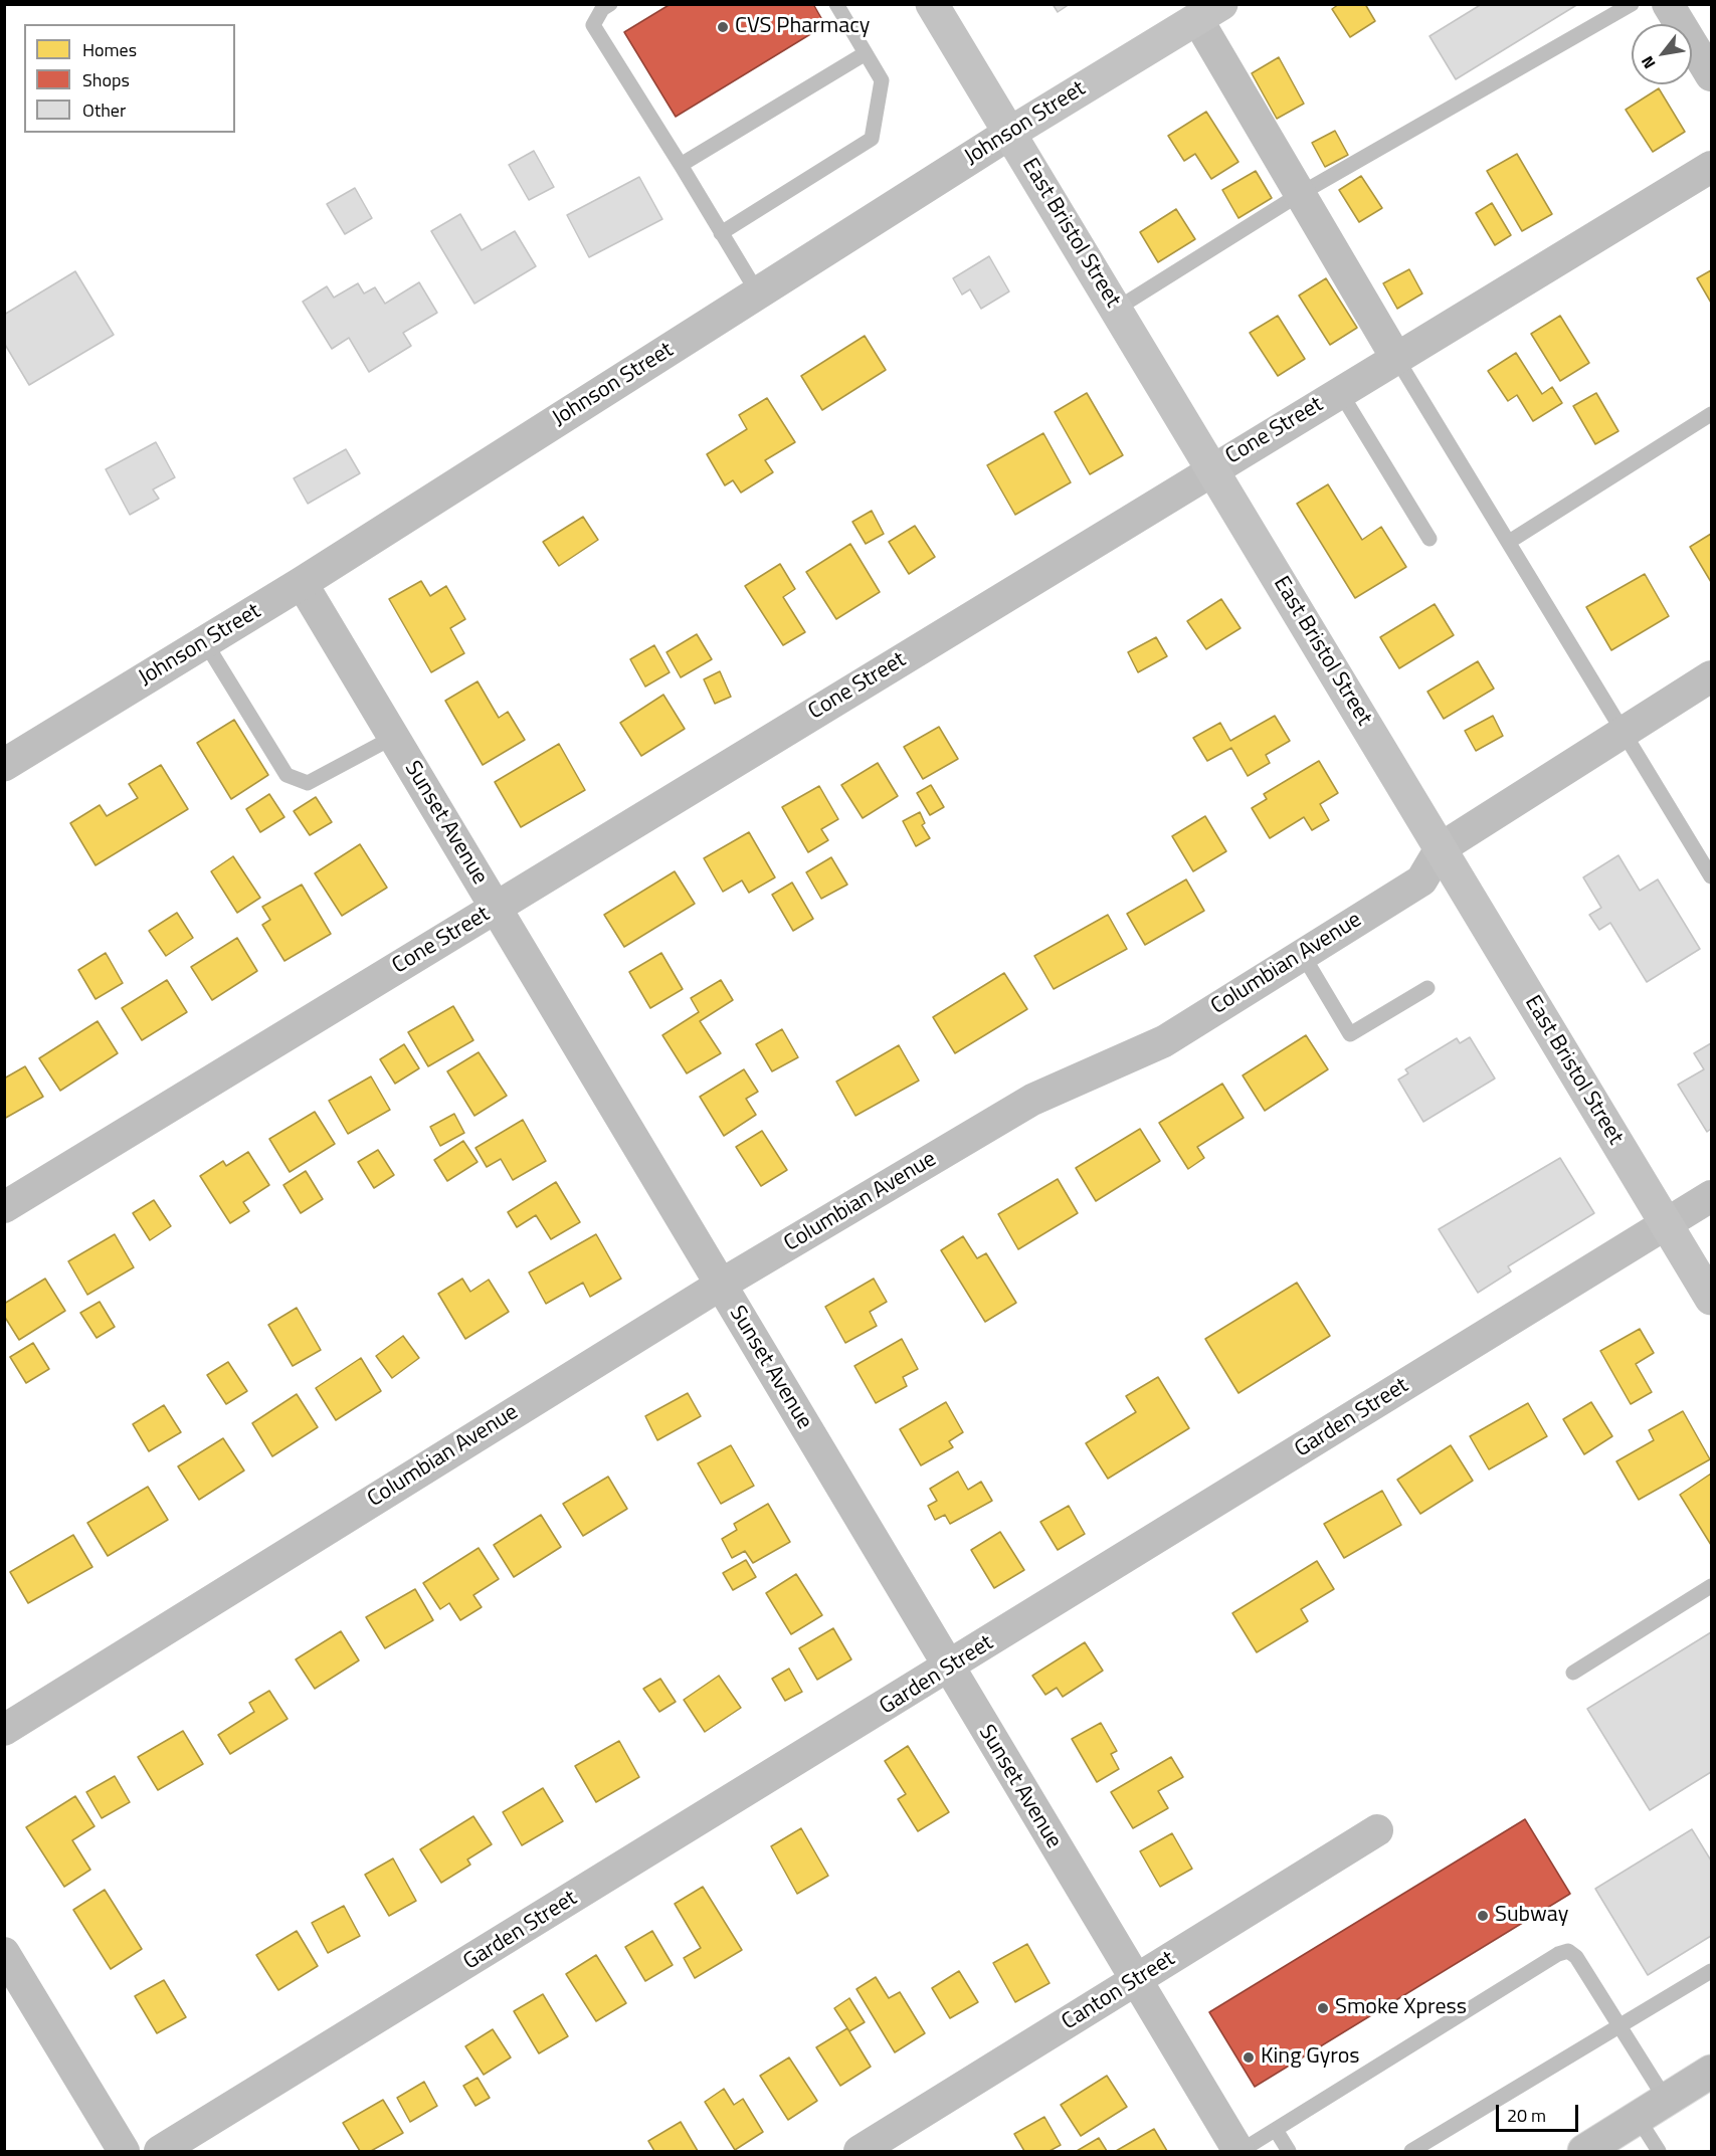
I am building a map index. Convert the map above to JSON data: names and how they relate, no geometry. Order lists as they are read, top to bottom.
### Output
{
  "streets": {
    "main road": ["Johnson Street", "East Bristol Street"],
    "street": [
      "Cone Street",
      "Sunset Avenue",
      "Columbian Avenue",
      "Garden Street",
      "Canton Street"
    ]
  },
  "crossings": [
    ["Johnson Street", "East Bristol Street"],
    ["Johnson Street", "Sunset Avenue"],
    ["East Bristol Street", "Cone Street"],
    ["East Bristol Street", "Columbian Avenue"],
    ["East Bristol Street", "Garden Street"],
    ["Cone Street", "Sunset Avenue"],
    ["Sunset Avenue", "Columbian Avenue"],
    ["Sunset Avenue", "Garden Street"],
    ["Sunset Avenue", "Canton Street"]
  ],
  "places": [
    "CVS Pharmacy",
    "Subway",
    "Smoke Xpress",
    "King Gyros"
  ],
  "legend": ["Homes", "Shops", "Other"],
  "scale_bar": "20 m",
  "north": "bottom left"
}
